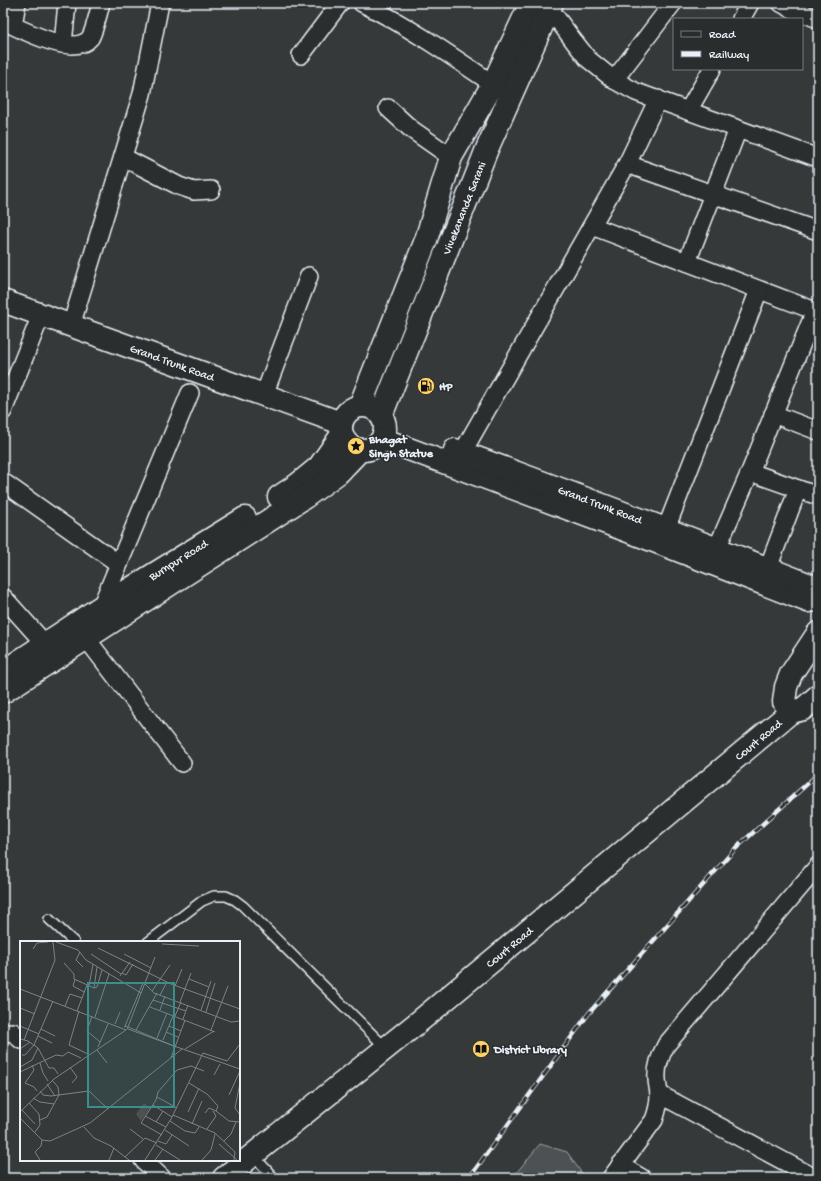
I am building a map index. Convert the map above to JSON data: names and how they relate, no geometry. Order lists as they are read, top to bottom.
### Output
{
  "streets": {
    "street": [
      "Vivekananda Sarani",
      "Grand Trunk Road",
      "Burnpur Road",
      "Court Road"
    ]
  },
  "crossings": [
    ["Vivekananda Sarani", "Grand Trunk Road"],
    ["Vivekananda Sarani", "Burnpur Road"],
    ["Grand Trunk Road", "Burnpur Road"]
  ],
  "places": {
    "fuel station": ["HP"],
    "place": ["Bhagat Singh Statue"],
    "library": ["District Library"]
  },
  "legend": ["Road", "Railway"]
}
